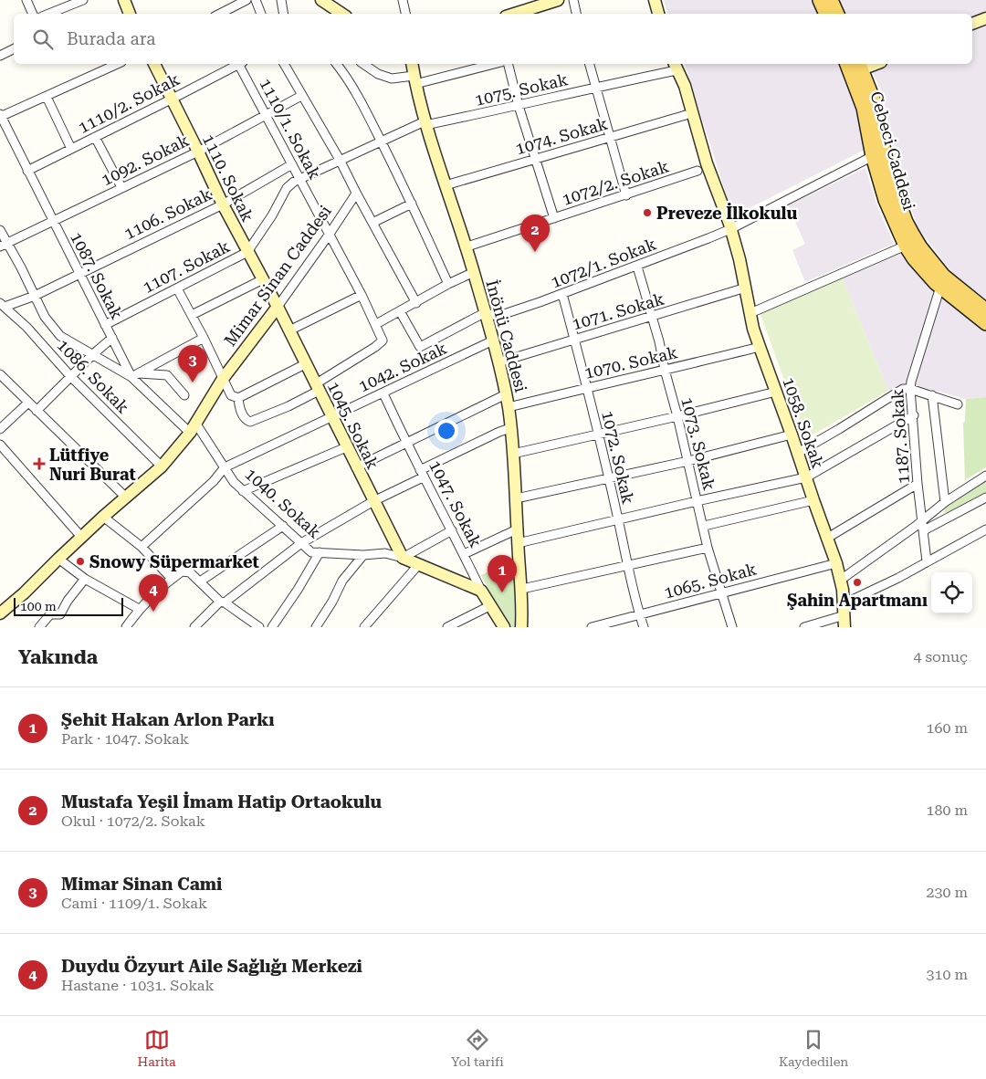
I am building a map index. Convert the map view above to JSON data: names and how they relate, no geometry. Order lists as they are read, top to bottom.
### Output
{
  "streets": {
    "main road": ["Cebeci Caddesi"],
    "street": [
      "1075. Sokak",
      "1110/2. Sokak",
      "1110/1. Sokak",
      "1074. Sokak",
      "1092. Sokak",
      "1110. Sokak",
      "1072/2. Sokak",
      "1106. Sokak",
      "1072/1. Sokak",
      "1107. Sokak",
      "1087. Sokak",
      "Mimar Sinan Caddesi",
      "1071. Sokak",
      "İnönü Caddesi",
      "1070. Sokak",
      "1042. Sokak",
      "1086. Sokak",
      "1058. Sokak",
      "1045. Sokak",
      "1187. Sokak",
      "1073. Sokak",
      "1072. Sokak",
      "1040. Sokak",
      "1047. Sokak",
      "1065. Sokak"
    ]
  },
  "crossings": [
    ["1075. Sokak", "1107. Sokak"],
    ["1075. Sokak", "İnönü Caddesi"],
    ["1075. Sokak", "1058. Sokak"],
    ["1110/2. Sokak", "1110. Sokak"],
    ["1110/2. Sokak", "1087. Sokak"],
    ["1110/1. Sokak", "1092. Sokak"],
    ["1110/1. Sokak", "1106. Sokak"],
    ["1110/1. Sokak", "1107. Sokak"],
    ["1110/1. Sokak", "Mimar Sinan Caddesi"],
    ["1110/1. Sokak", "1045. Sokak"],
    ["1074. Sokak", "İnönü Caddesi"],
    ["1074. Sokak", "1058. Sokak"],
    ["Cebeci Caddesi", "1072/1. Sokak"],
    ["Cebeci Caddesi", "1187. Sokak"],
    ["1092. Sokak", "1110. Sokak"],
    ["1092. Sokak", "1087. Sokak"],
    ["1110. Sokak", "1106. Sokak"],
    ["1110. Sokak", "1107. Sokak"],
    ["1110. Sokak", "Mimar Sinan Caddesi"],
    ["1110. Sokak", "1045. Sokak"],
    ["1072/2. Sokak", "İnönü Caddesi"],
    ["1072/2. Sokak", "1058. Sokak"],
    ["1106. Sokak", "1087. Sokak"],
    ["1106. Sokak", "1086. Sokak"],
    ["1072/1. Sokak", "İnönü Caddesi"],
    ["1072/1. Sokak", "1058. Sokak"],
    ["1072/1. Sokak", "1073. Sokak"],
    ["1072/1. Sokak", "1072. Sokak"],
    ["1107. Sokak", "1087. Sokak"],
    ["1087. Sokak", "Mimar Sinan Caddesi"],
    ["1087. Sokak", "1040. Sokak"],
    ["Mimar Sinan Caddesi", "1086. Sokak"],
    ["Mimar Sinan Caddesi", "1045. Sokak"],
    ["Mimar Sinan Caddesi", "1040. Sokak"],
    ["1071. Sokak", "İnönü Caddesi"],
    ["1071. Sokak", "1058. Sokak"],
    ["1071. Sokak", "1073. Sokak"],
    ["1071. Sokak", "1072. Sokak"],
    ["İnönü Caddesi", "1070. Sokak"],
    ["İnönü Caddesi", "1042. Sokak"],
    ["1070. Sokak", "1058. Sokak"],
    ["1070. Sokak", "1073. Sokak"],
    ["1070. Sokak", "1072. Sokak"],
    ["1042. Sokak", "1045. Sokak"],
    ["1042. Sokak", "1040. Sokak"],
    ["1042. Sokak", "1047. Sokak"],
    ["1058. Sokak", "1065. Sokak"],
    ["1045. Sokak", "1040. Sokak"],
    ["1073. Sokak", "1065. Sokak"],
    ["1072. Sokak", "1065. Sokak"],
    ["1040. Sokak", "1047. Sokak"]
  ],
  "places": {
    "other": ["Preveze İlkokulu", "Snowy Süpermarket", "Şahin Apartmanı"],
    "health": ["Lütfiye Nuri Burat"]
  },
  "scale_bar": "100 m",
  "page": {
    "search": "Burada ara",
    "pins": [
      "2",
      "3",
      "1",
      "4"
    ],
    "scale": "100 m",
    "heading": ["Yakında", "4 sonuç"],
    "list": [
      {
        "mark": "1",
        "name": "Şehit Hakan Arlon Parkı",
        "note": "Park · 1047. Sokak",
        "value": "160 m"
      },
      {
        "mark": "2",
        "name": "Mustafa Yeşil İmam Hatip Ortaokulu",
        "note": "Okul · 1072/2. Sokak",
        "value": "180 m"
      },
      {
        "mark": "3",
        "name": "Mimar Sinan Cami",
        "note": "Cami · 1109/1. Sokak",
        "value": "230 m"
      },
      {
        "mark": "4",
        "name": "Duydu Özyurt Aile Sağlığı Merkezi",
        "note": "Hastane · 1031. Sokak",
        "value": "310 m"
      }
    ],
    "nav": ["Harita", "Yol tarifi", "Kaydedilen"]
  }
}
